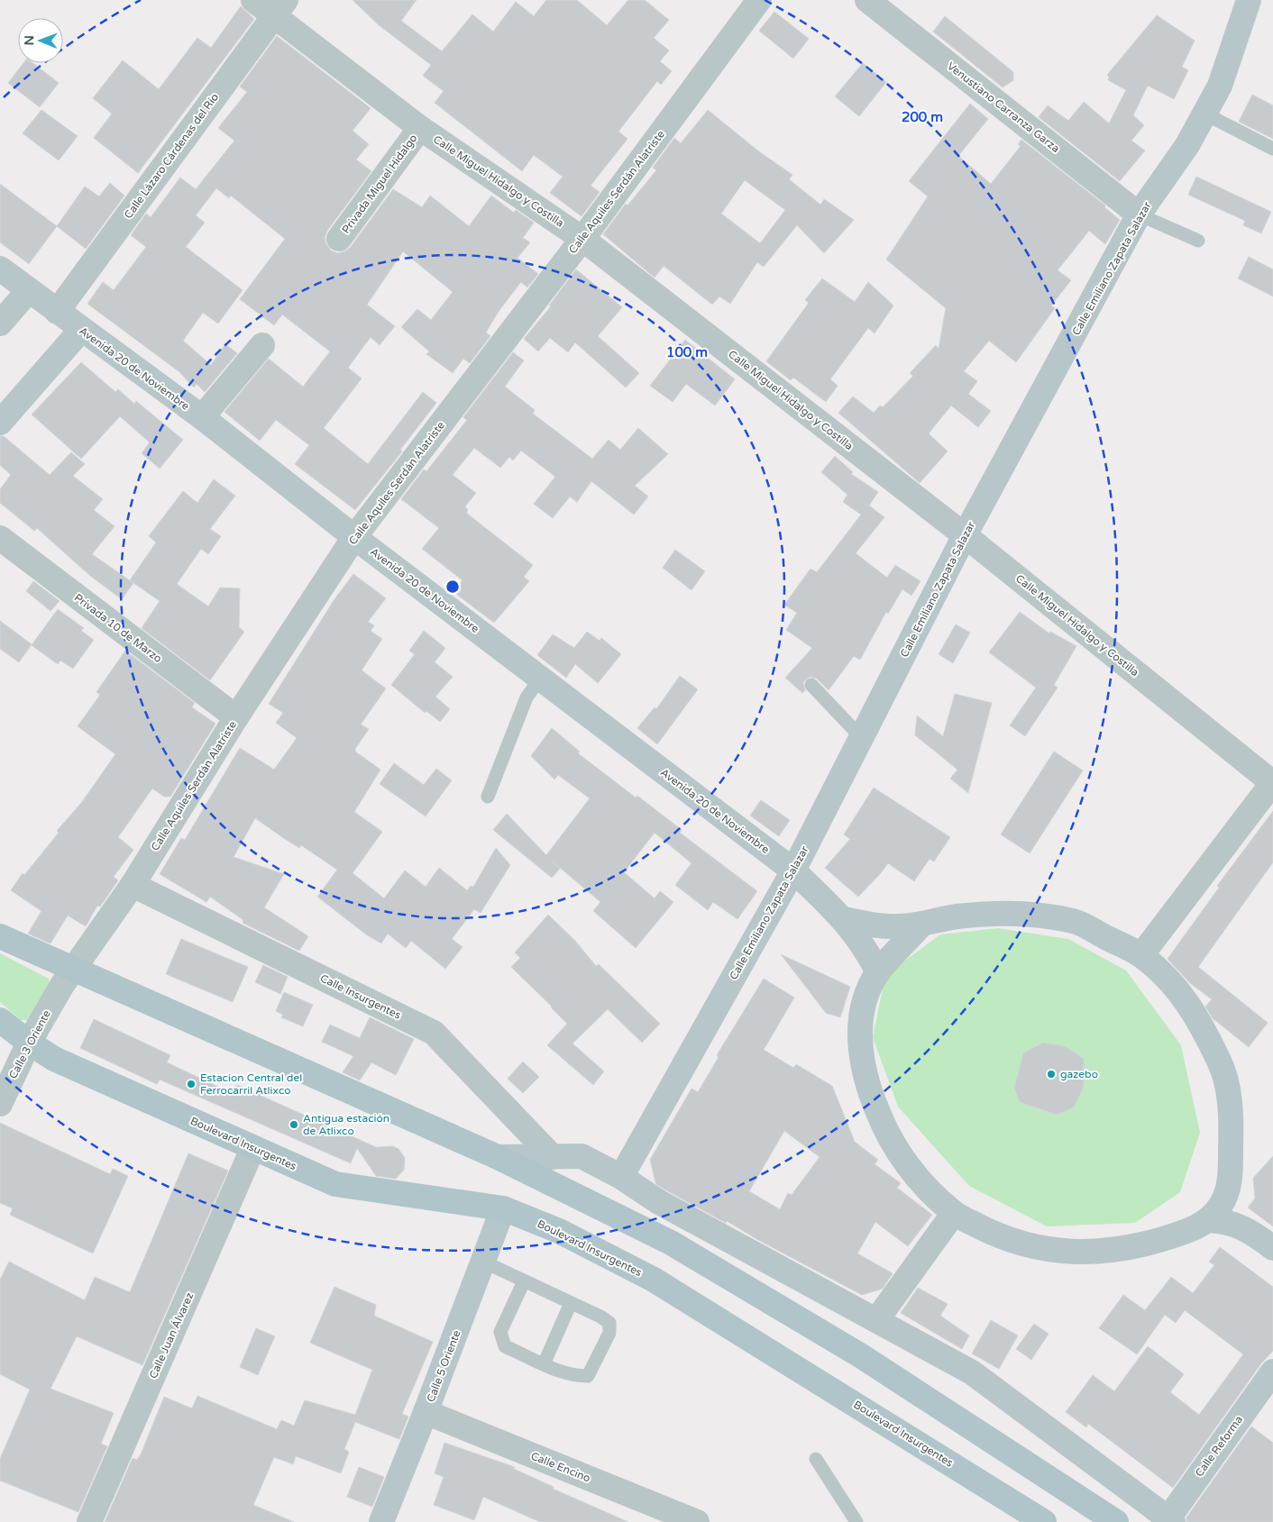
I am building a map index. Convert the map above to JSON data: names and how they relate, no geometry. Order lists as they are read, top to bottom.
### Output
{
  "streets": {
    "main road": ["Boulevard Insurgentes"],
    "street": [
      "Venustiano Carranza Garza",
      "Calle Lázaro Cárdenas del Río",
      "Calle Miguel Hidalgo y Costilla",
      "Privada Miguel Hidalgo",
      "Calle Aquiles Serdán Alatriste",
      "Calle Emiliano Zapata Salazar",
      "Avenida 20 de Noviembre",
      "Privada 10 de Marzo",
      "Calle Insurgentes",
      "Calle 3 Oriente",
      "Calle Juan Álvarez",
      "Calle 5 Oriente",
      "Calle Reforma",
      "Calle Encino"
    ]
  },
  "crossings": [
    ["Venustiano Carranza Garza", "Calle Emiliano Zapata Salazar"],
    ["Calle Lázaro Cárdenas del Río", "Calle Miguel Hidalgo y Costilla"],
    ["Calle Lázaro Cárdenas del Río", "Avenida 20 de Noviembre"],
    ["Calle Miguel Hidalgo y Costilla", "Privada Miguel Hidalgo"],
    ["Calle Miguel Hidalgo y Costilla", "Calle Aquiles Serdán Alatriste"],
    ["Calle Miguel Hidalgo y Costilla", "Calle Emiliano Zapata Salazar"],
    ["Calle Aquiles Serdán Alatriste", "Avenida 20 de Noviembre"],
    ["Calle Aquiles Serdán Alatriste", "Privada 10 de Marzo"],
    ["Calle Aquiles Serdán Alatriste", "Calle Insurgentes"],
    ["Calle Aquiles Serdán Alatriste", "Calle 3 Oriente"],
    ["Calle Emiliano Zapata Salazar", "Avenida 20 de Noviembre"],
    ["Calle 3 Oriente", "Boulevard Insurgentes"],
    ["Boulevard Insurgentes", "Calle Juan Álvarez"],
    ["Boulevard Insurgentes", "Calle 5 Oriente"],
    ["Calle 5 Oriente", "Calle Encino"]
  ],
  "places": ["gazebo", "Estacion Central del Ferrocarril Atlixco", "Antigua estación de Atlixco"],
  "north": "left",
  "rings": ["200 m", "100 m"]
}
